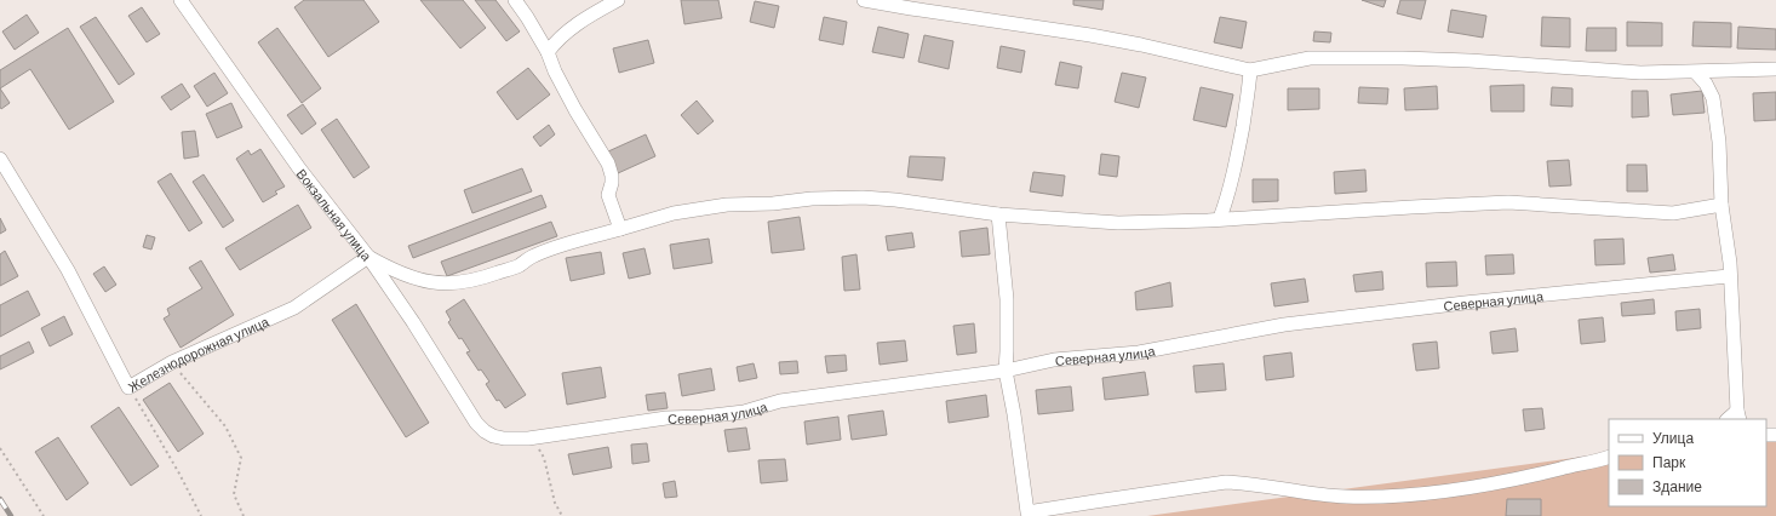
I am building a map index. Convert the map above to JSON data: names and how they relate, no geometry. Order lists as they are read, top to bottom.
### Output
{
  "streets": {
    "street": ["Вокзальная улица", "Северная улица", "Железнодорожная улица"]
  },
  "crossings": [
    ["Вокзальная улица", "Северная улица"],
    ["Вокзальная улица", "Железнодорожная улица"]
  ],
  "legend": ["Улица", "Парк", "Здание"]
}
